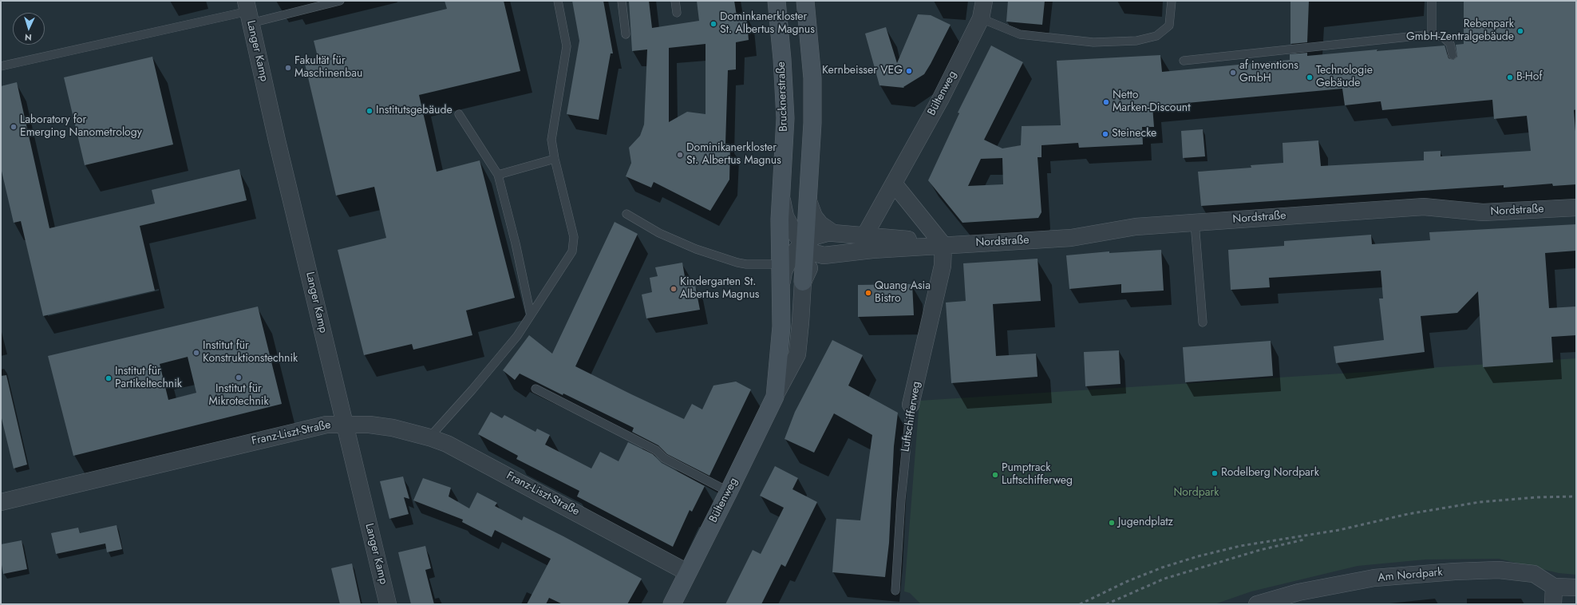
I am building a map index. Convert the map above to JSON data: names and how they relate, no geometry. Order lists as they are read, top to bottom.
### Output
{
  "streets": {
    "main road": ["Bültenweg", "Brucknerstraße"],
    "street": [
      "Langer Kamp",
      "Nordstraße",
      "Luftschifferweg",
      "Franz-Liszt-Straße",
      "Am Nordpark"
    ]
  },
  "crossings": [
    ["Langer Kamp", "Franz-Liszt-Straße"],
    ["Bültenweg", "Brucknerstraße"],
    ["Bültenweg", "Nordstraße"],
    ["Bültenweg", "Franz-Liszt-Straße"],
    ["Brucknerstraße", "Nordstraße"],
    ["Nordstraße", "Luftschifferweg"]
  ],
  "parks": ["Nordpark"],
  "places": [
    "Dominkanerkloster St. Albertus Magnus",
    "Rebenpark GmbH-Zentralgebäude",
    "Fakultät für Maschinenbau",
    "Kernbeisser VEG",
    "af inventions GmbH",
    "Technologie Gebäude",
    "B-Hof",
    "Netto Marken-Discount",
    "Institutsgebäude",
    "Laboratory for Emerging Nanometrology",
    "Steinecke",
    "Dominikanerkloster St. Albertus Magnus",
    "Kindergarten St. Albertus Magnus",
    "Quang Asia Bistro",
    "Institut für Konstruktionstechnik",
    "Institut für Mikrotechnik",
    "Institut für Partikeltechnik",
    "Rodelberg Nordpark",
    "Pumptrack Luftschifferweg",
    "Jugendplatz"
  ],
  "north": "bottom"
}
